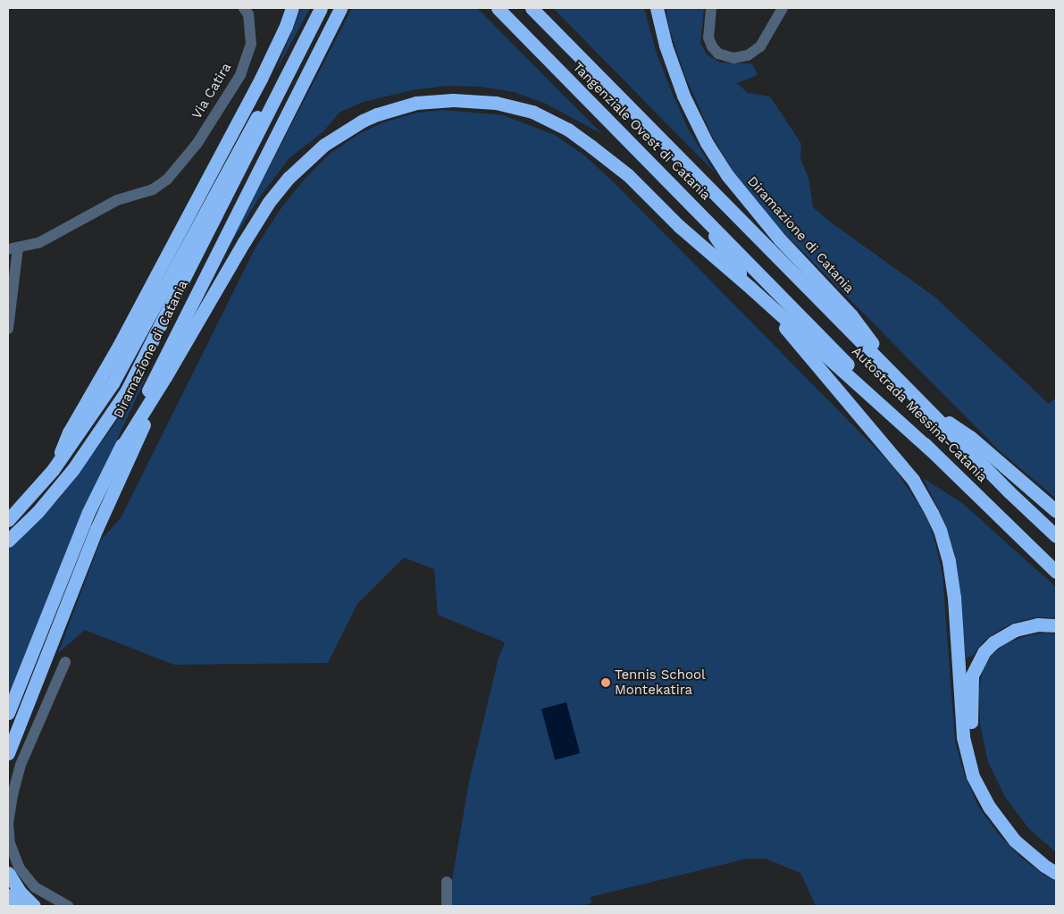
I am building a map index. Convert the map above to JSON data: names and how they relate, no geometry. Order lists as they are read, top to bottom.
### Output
{
  "streets": {
    "highway": ["Tangenziale Ovest di Catania", "Diramazione di Catania", "Autostrada Messina-Catania"],
    "street": ["Via Catira"]
  },
  "crossings": [
    ["Tangenziale Ovest di Catania", "Autostrada Messina-Catania"],
    ["Diramazione di Catania", "Autostrada Messina-Catania"]
  ],
  "places": ["Tennis School Montekatira"]
}
